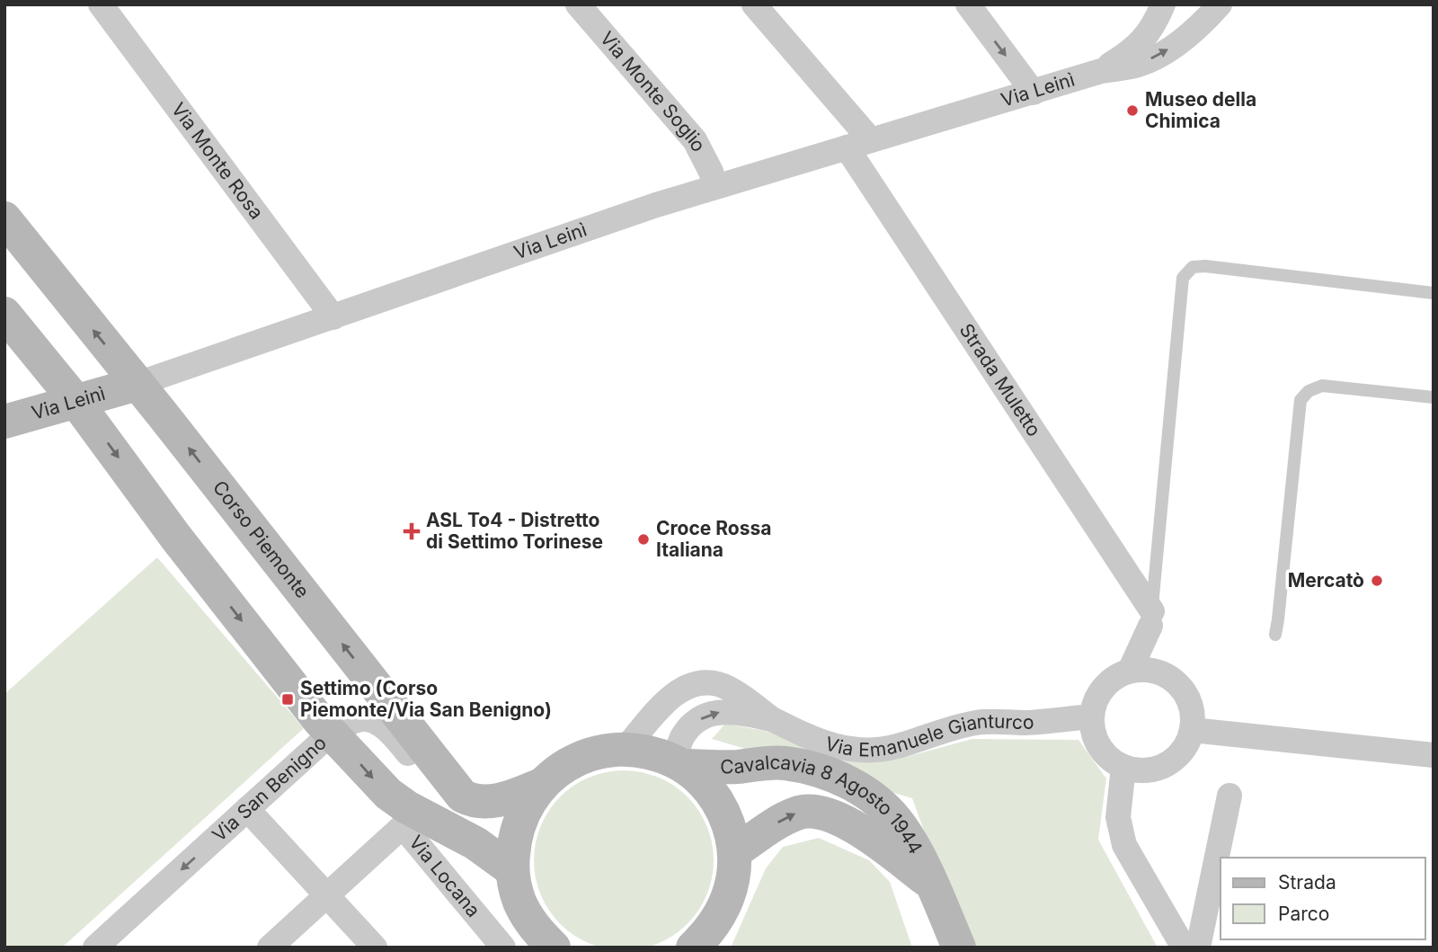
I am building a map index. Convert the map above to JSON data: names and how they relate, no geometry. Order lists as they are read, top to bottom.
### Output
{
  "streets": {
    "main road": ["Via Leinì", "Corso Piemonte", "Cavalcavia 8 Agosto 1944"],
    "street": [
      "Via Monte Soglio",
      "Via Monte Rosa",
      "Strada Muletto",
      "Via Emanuele Gianturco",
      "Via San Benigno",
      "Via Locana"
    ]
  },
  "crossings": [
    ["Via Leinì", "Via Monte Soglio"],
    ["Via Leinì", "Via Monte Rosa"],
    ["Via Leinì", "Strada Muletto"],
    ["Via Leinì", "Corso Piemonte"],
    ["Corso Piemonte", "Via San Benigno"]
  ],
  "one_way": ["Via San Benigno"],
  "places": {
    "other": ["Museo della Chimica", "Croce Rossa Italiana", "Mercatò"],
    "health": ["ASL To4 - Distretto di Settimo Torinese"],
    "transit": ["Settimo (Corso Piemonte/Via San Benigno)"]
  },
  "legend": ["Strada", "Parco"]
}
